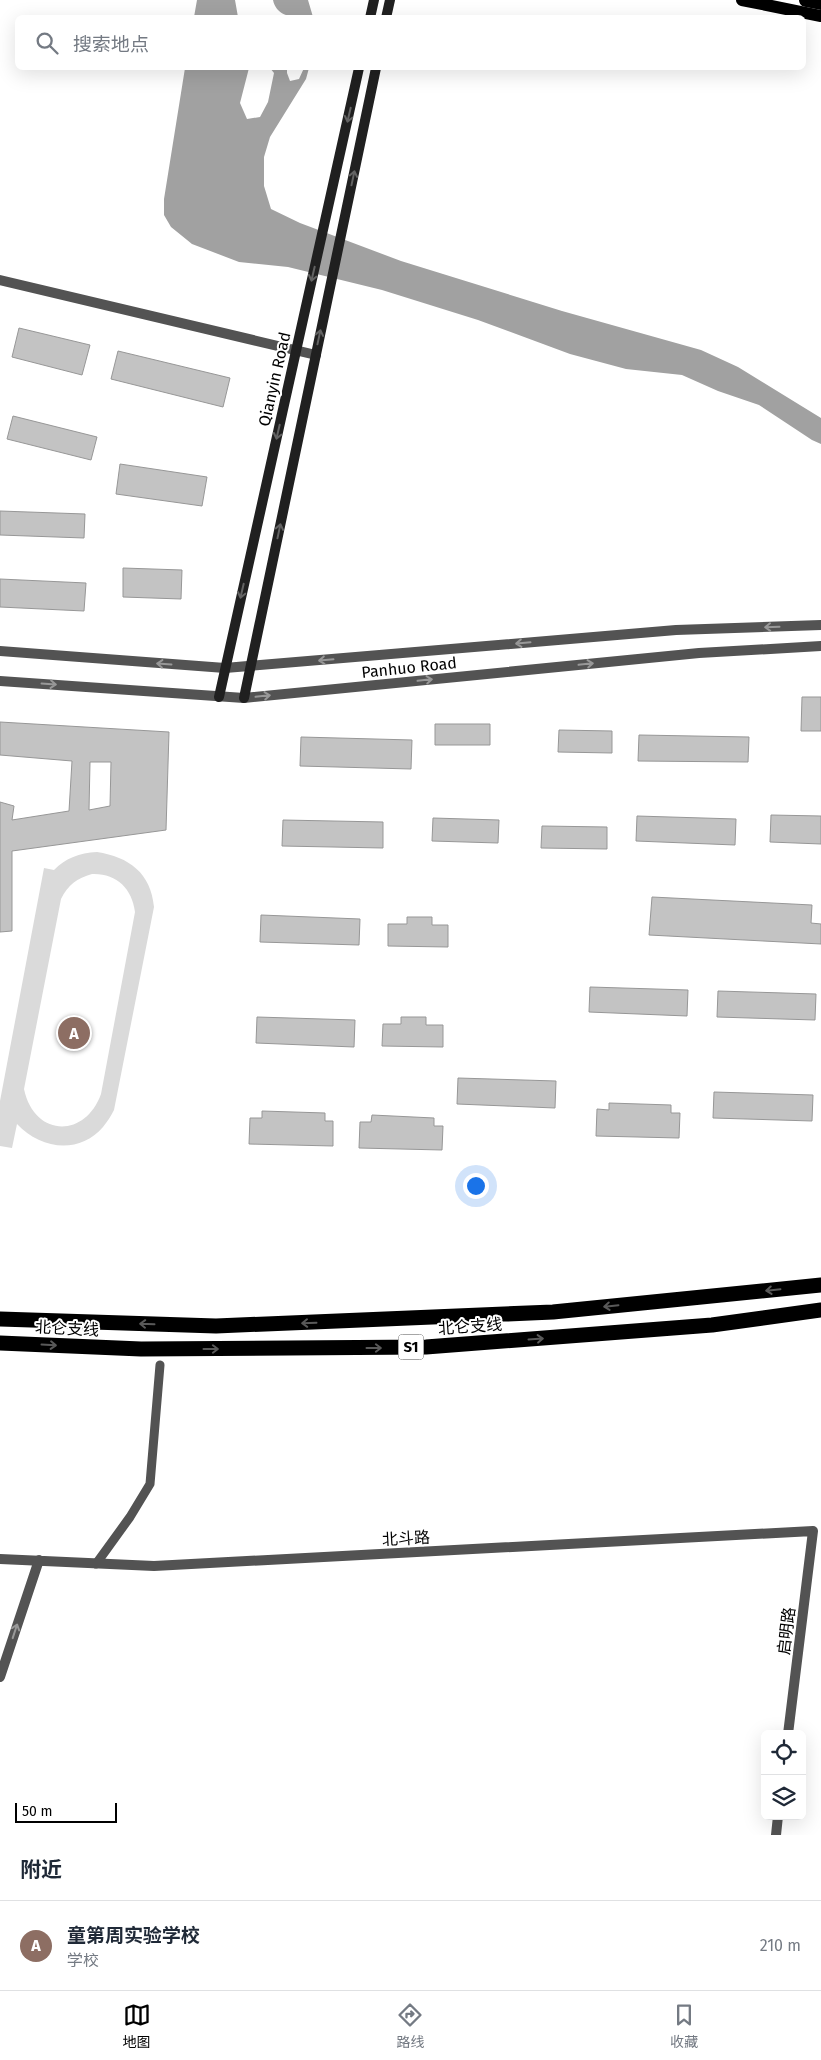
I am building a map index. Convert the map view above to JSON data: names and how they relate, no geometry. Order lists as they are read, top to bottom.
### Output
{
  "streets": {
    "highway": ["北仑支线", "S1"],
    "main road": ["Qianyin Road"],
    "street": ["Panhuo Road", "北斗路", "启明路"]
  },
  "crossings": [
    ["Qianyin Road", "Panhuo Road"],
    ["北斗路", "启明路"]
  ],
  "scale_bar": "50 m",
  "page": {
    "search": "搜索地点",
    "pins": "A",
    "scale": "50 m",
    "heading": "附近",
    "list": [
      {
        "mark": "A",
        "name": "童第周实验学校",
        "note": "学校",
        "value": "210 m"
      }
    ],
    "nav": ["地图", "路线", "收藏"]
  }
}
